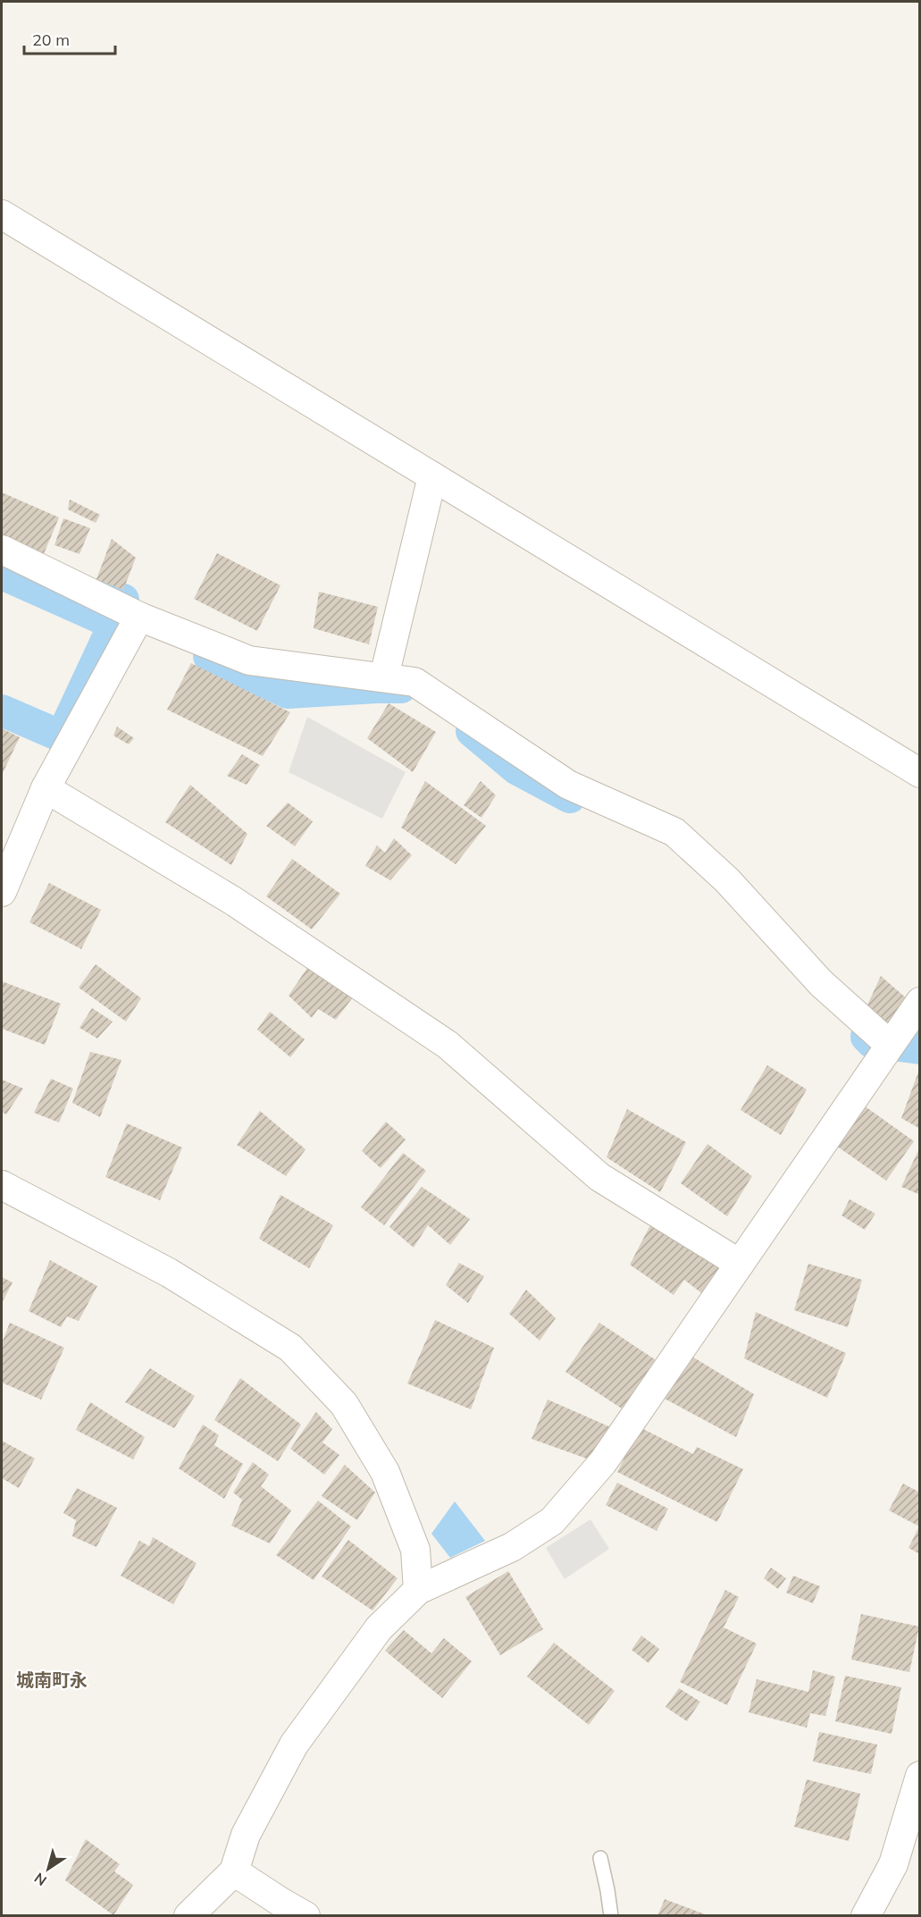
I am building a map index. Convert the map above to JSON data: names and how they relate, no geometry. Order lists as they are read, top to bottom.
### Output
{
  "districts": ["城南町永"],
  "scale_bar": "20 m",
  "north": "bottom left"
}
